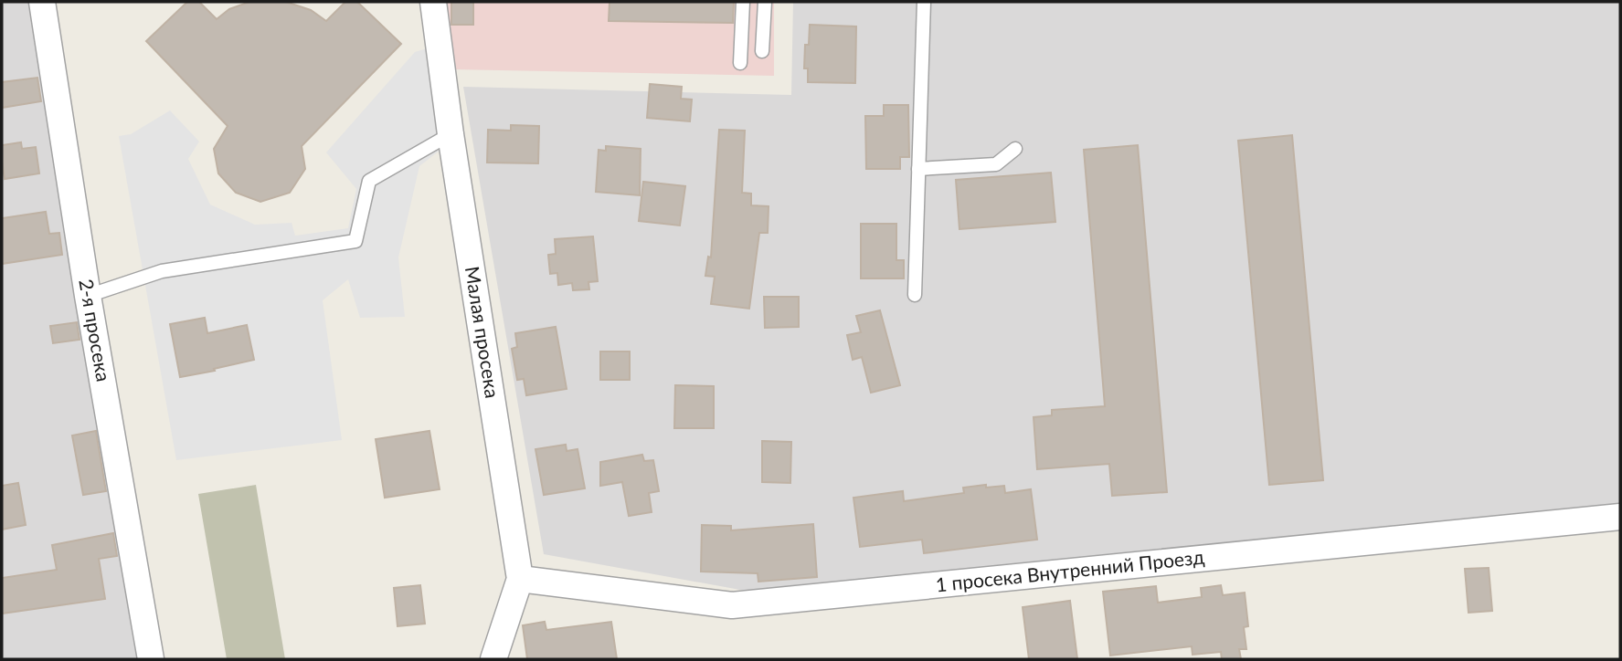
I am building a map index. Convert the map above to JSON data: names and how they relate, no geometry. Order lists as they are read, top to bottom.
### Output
{
  "streets": {
    "street": ["2-я просека", "Малая просека", "1 просека Внутренний Проезд"]
  },
  "crossings": [
    ["Малая просека", "1 просека Внутренний Проезд"]
  ]
}
